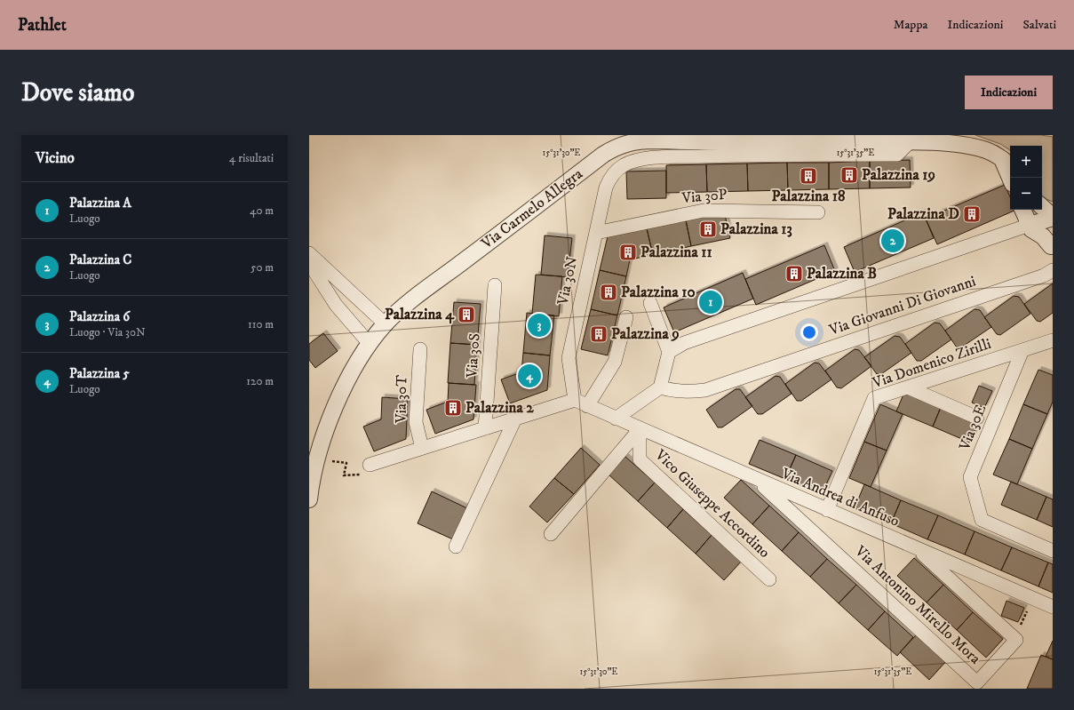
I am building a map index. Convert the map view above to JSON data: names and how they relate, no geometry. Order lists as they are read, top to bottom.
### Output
{
  "streets": {
    "street": [
      "Via 30P",
      "Via Carmelo Allegra",
      "Via 30N",
      "Via Giovanni Di Giovanni",
      "Via 30S",
      "Via Domenico Zirilli",
      "Via 30T",
      "Via 30E",
      "Via Andrea di Anfuso",
      "Vico Giuseppe Accordino",
      "Via Antonino Mirello Mora"
    ]
  },
  "crossings": [
    ["Via 30P", "Via Carmelo Allegra"],
    ["Via 30P", "Via 30N"],
    ["Via Carmelo Allegra", "Via 30N"],
    ["Via Domenico Zirilli", "Via 30E"],
    ["Via Domenico Zirilli", "Via Andrea di Anfuso"],
    ["Via Andrea di Anfuso", "Vico Giuseppe Accordino"],
    ["Via Andrea di Anfuso", "Via Antonino Mirello Mora"]
  ],
  "places": {
    "building": [
      "Palazzina 19",
      "Palazzina 18",
      "Palazzina D",
      "Palazzina 13",
      "Palazzina 11",
      "Palazzina B",
      "Palazzina 10",
      "Palazzina 4",
      "Palazzina 9",
      "Palazzina 2"
    ]
  },
  "page": {
    "header": "Pathlet",
    "nav": ["Mappa", "Indicazioni", "Salvati"],
    "buttons": "Indicazioni",
    "title": "Dove siamo",
    "heading": ["Vicino", "4 risultati"],
    "map_buttons": ["+", "−"],
    "list": [
      {
        "mark": "1",
        "name": "Palazzina A",
        "note": "Luogo",
        "value": "40 m"
      },
      {
        "mark": "2",
        "name": "Palazzina C",
        "note": "Luogo",
        "value": "50 m"
      },
      {
        "mark": "3",
        "name": "Palazzina 6",
        "note": "Luogo · Via 30N",
        "value": "110 m"
      },
      {
        "mark": "4",
        "name": "Palazzina 5",
        "note": "Luogo",
        "value": "120 m"
      }
    ],
    "pins": [
      "2",
      "1",
      "3",
      "4"
    ]
  },
  "coordinates": ["15°31'30\"E", "15°31'35\"E"]
}
